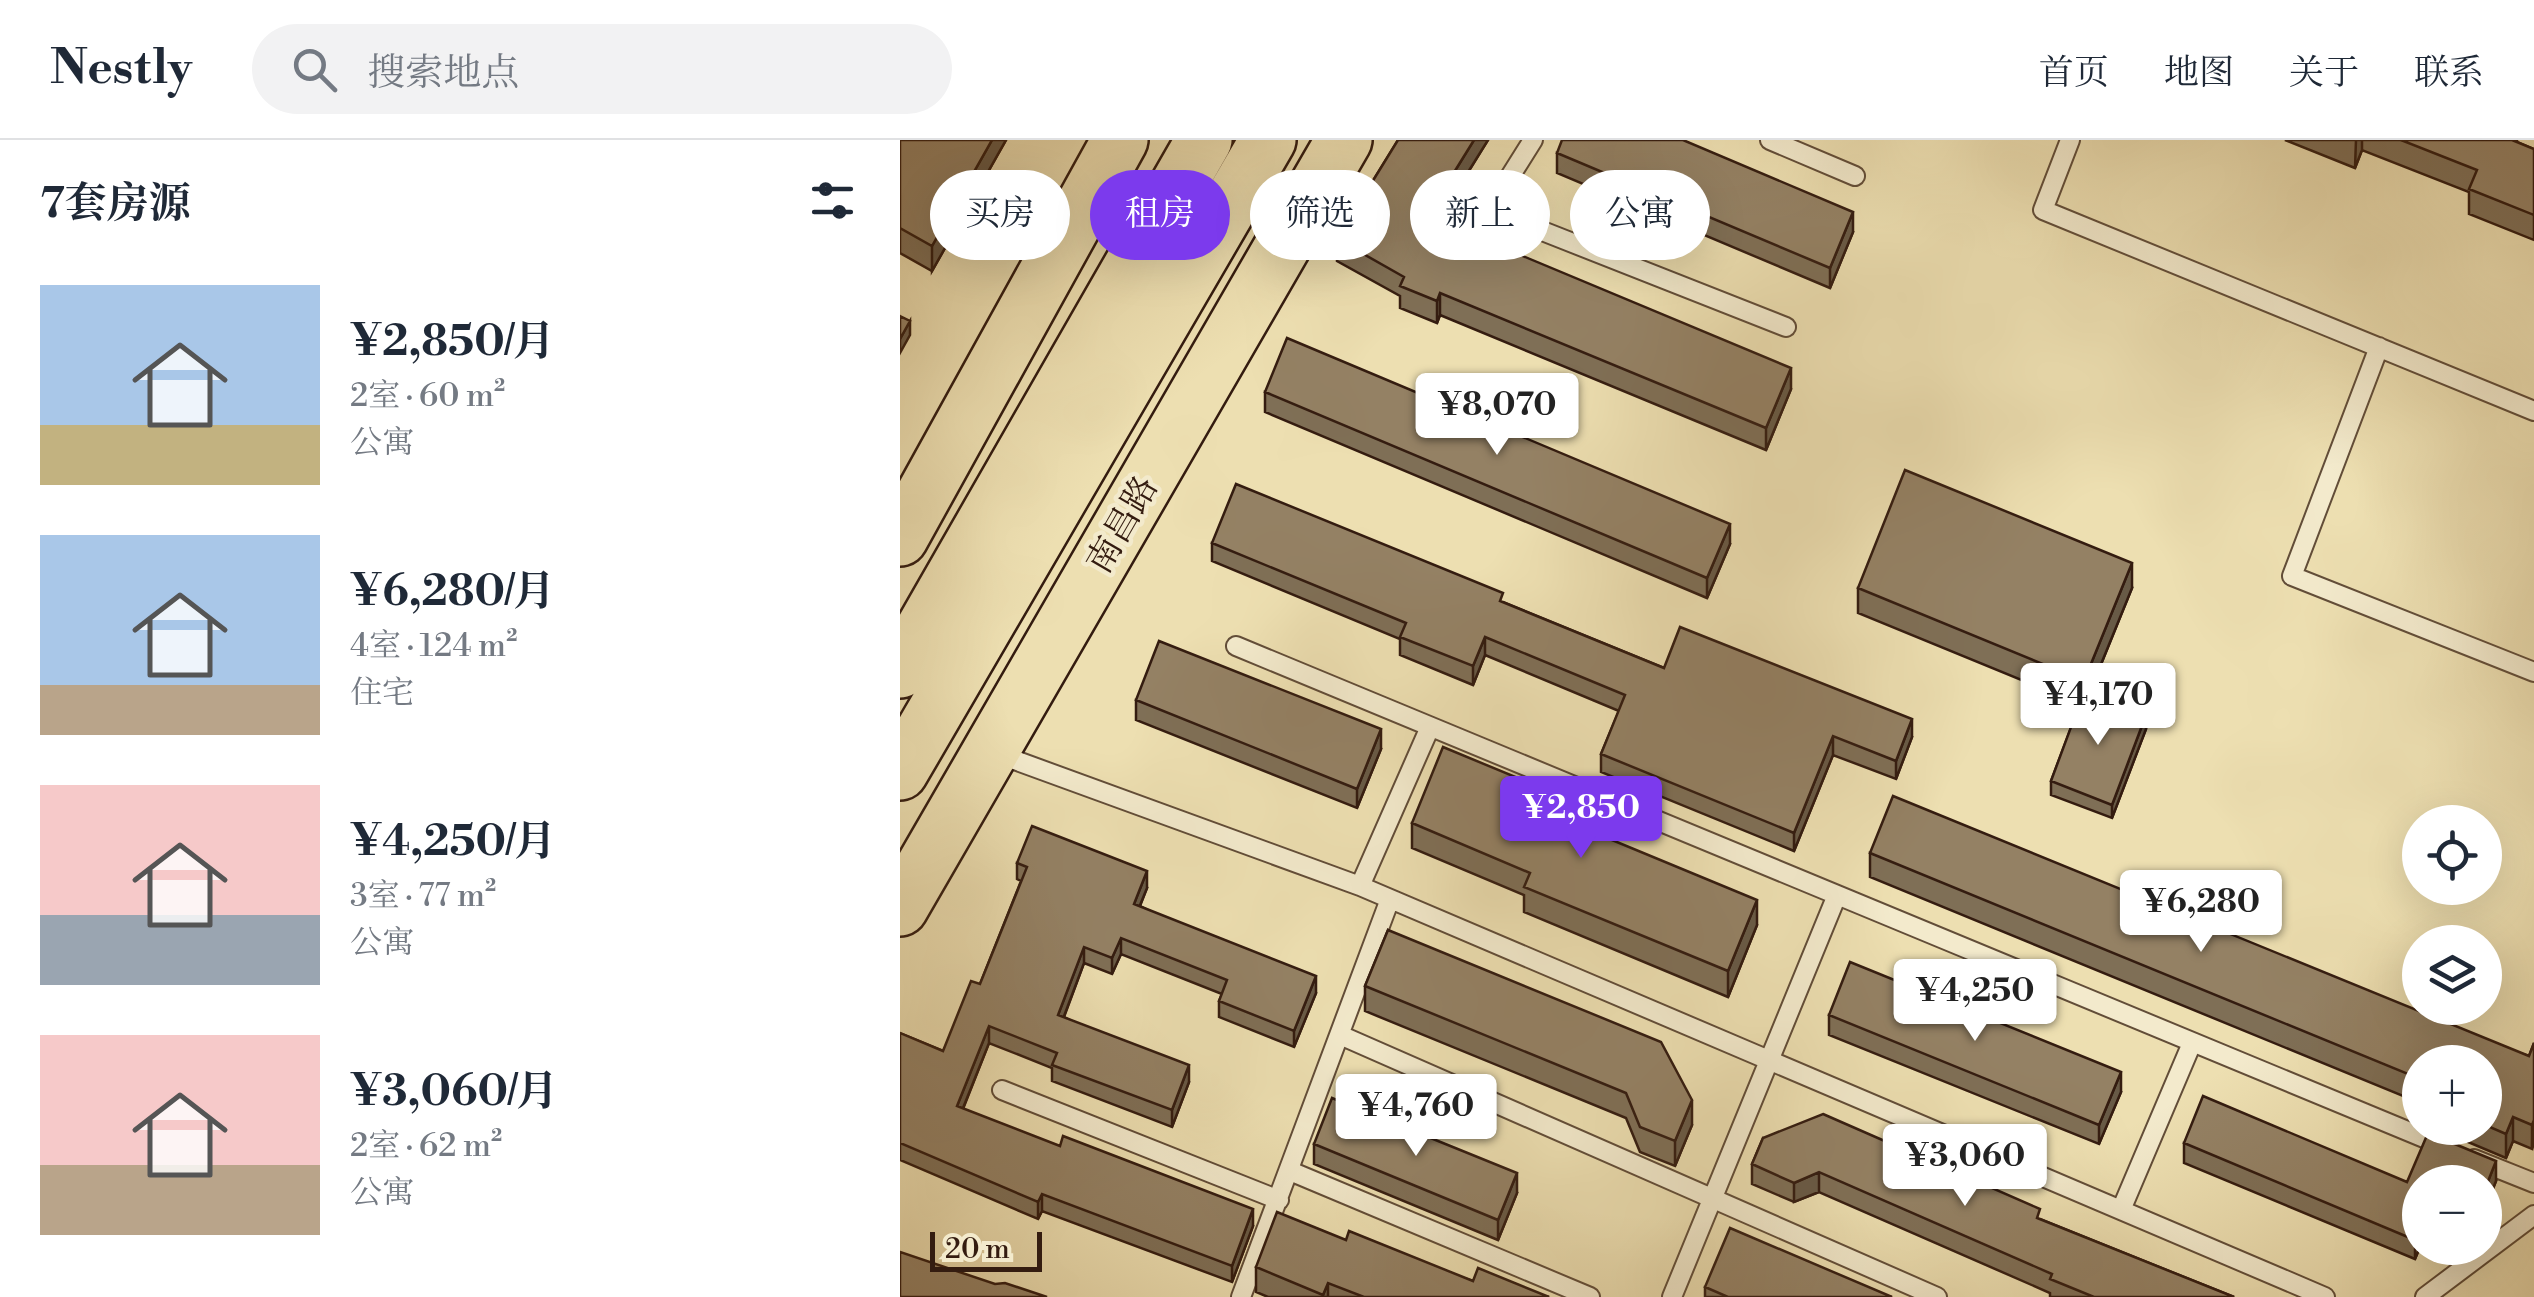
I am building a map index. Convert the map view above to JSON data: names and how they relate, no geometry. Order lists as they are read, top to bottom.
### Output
{
  "streets": {
    "main road": ["南昌路"]
  },
  "scale_bar": "20 m",
  "page": {
    "header": "Nestly",
    "search": "搜索地点",
    "nav": [
      "首页",
      "地图",
      "关于",
      "联系"
    ],
    "heading": "7套房源",
    "chip": [
      "买房",
      "租房",
      "筛选",
      "新上",
      "公寓"
    ],
    "list": [
      {
        "name": "¥2,850/月",
        "note": "2室 · 60 m² · 公寓"
      },
      {
        "name": "¥6,280/月",
        "note": "4室 · 124 m² · 住宅"
      },
      {
        "name": "¥4,250/月",
        "note": "3室 · 77 m² · 公寓"
      },
      {
        "name": "¥3,060/月",
        "note": "2室 · 62 m² · 公寓"
      }
    ],
    "price": [
      "¥8,070",
      "¥4,170",
      "¥2,850",
      "¥6,280",
      "¥4,250",
      "¥4,760",
      "¥3,060"
    ],
    "map_buttons": ["+", "−"],
    "scale": "20 m"
  }
}
